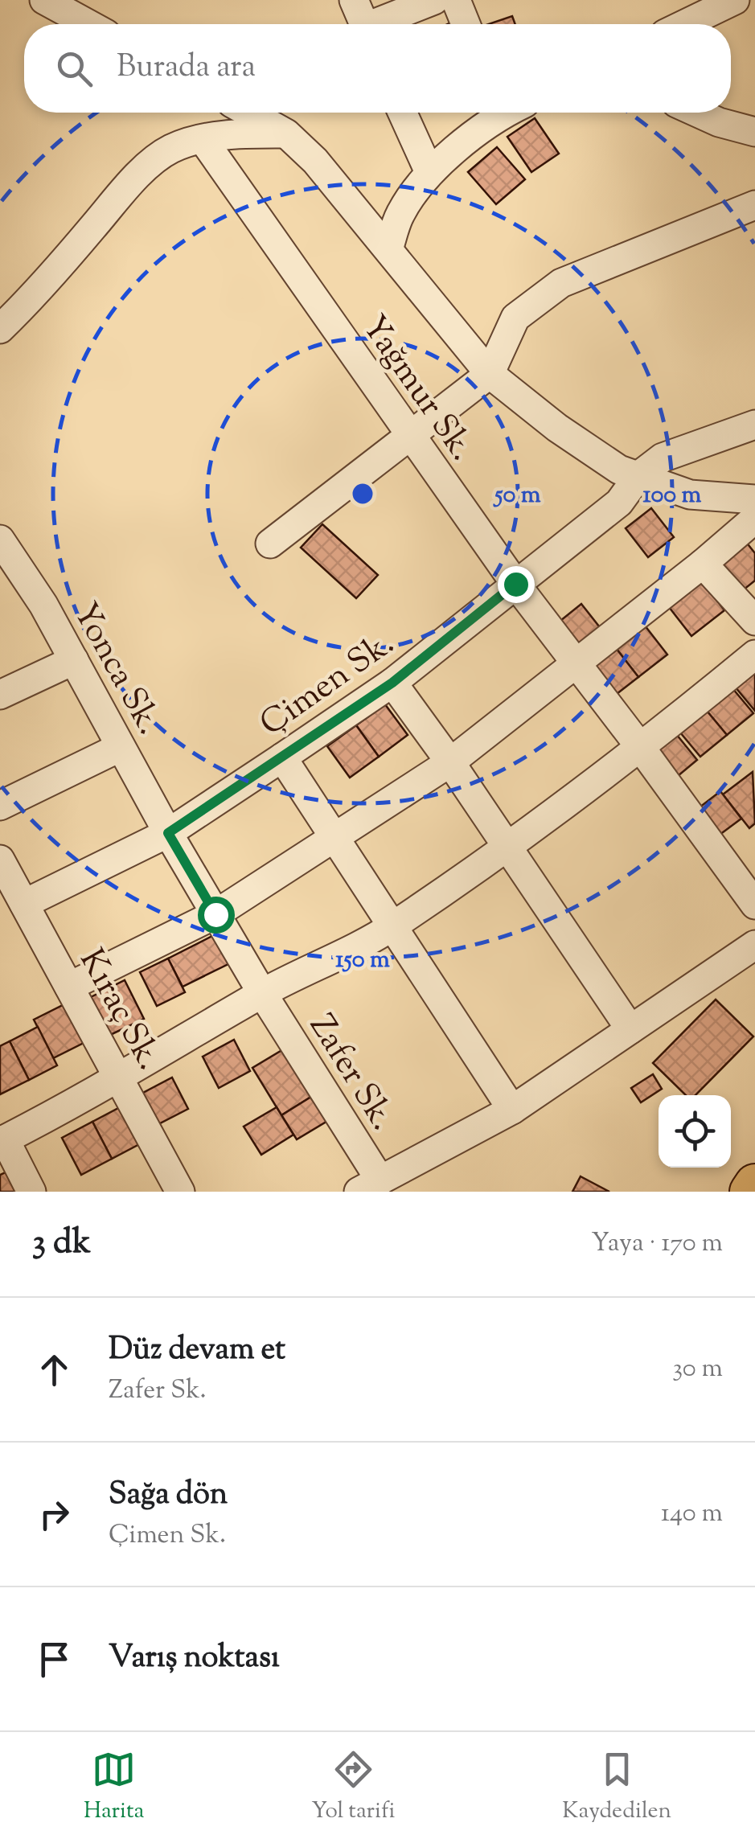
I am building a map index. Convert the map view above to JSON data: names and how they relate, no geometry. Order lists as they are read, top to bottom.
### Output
{
  "streets": {
    "street": [
      "Yağmur Sk.",
      "Yonca Sk.",
      "Çimen Sk.",
      "Kıraç Sk.",
      "Zafer Sk."
    ]
  },
  "crossings": [
    ["Yağmur Sk.", "Çimen Sk."],
    ["Yonca Sk.", "Çimen Sk."],
    ["Yonca Sk.", "Zafer Sk."],
    ["Çimen Sk.", "Kıraç Sk."],
    ["Çimen Sk.", "Zafer Sk."]
  ],
  "page": {
    "search": "Burada ara",
    "heading": ["3 dk", "Yaya · 170 m"],
    "list": [
      ["Düz devam et", "Zafer Sk.", "30 m"],
      ["Sağa dön", "Çimen Sk.", "140 m"],
      "Varış noktası"
    ],
    "nav": ["Harita", "Yol tarifi", "Kaydedilen"]
  },
  "rings": ["50 m", "100 m", "150 m"]
}
